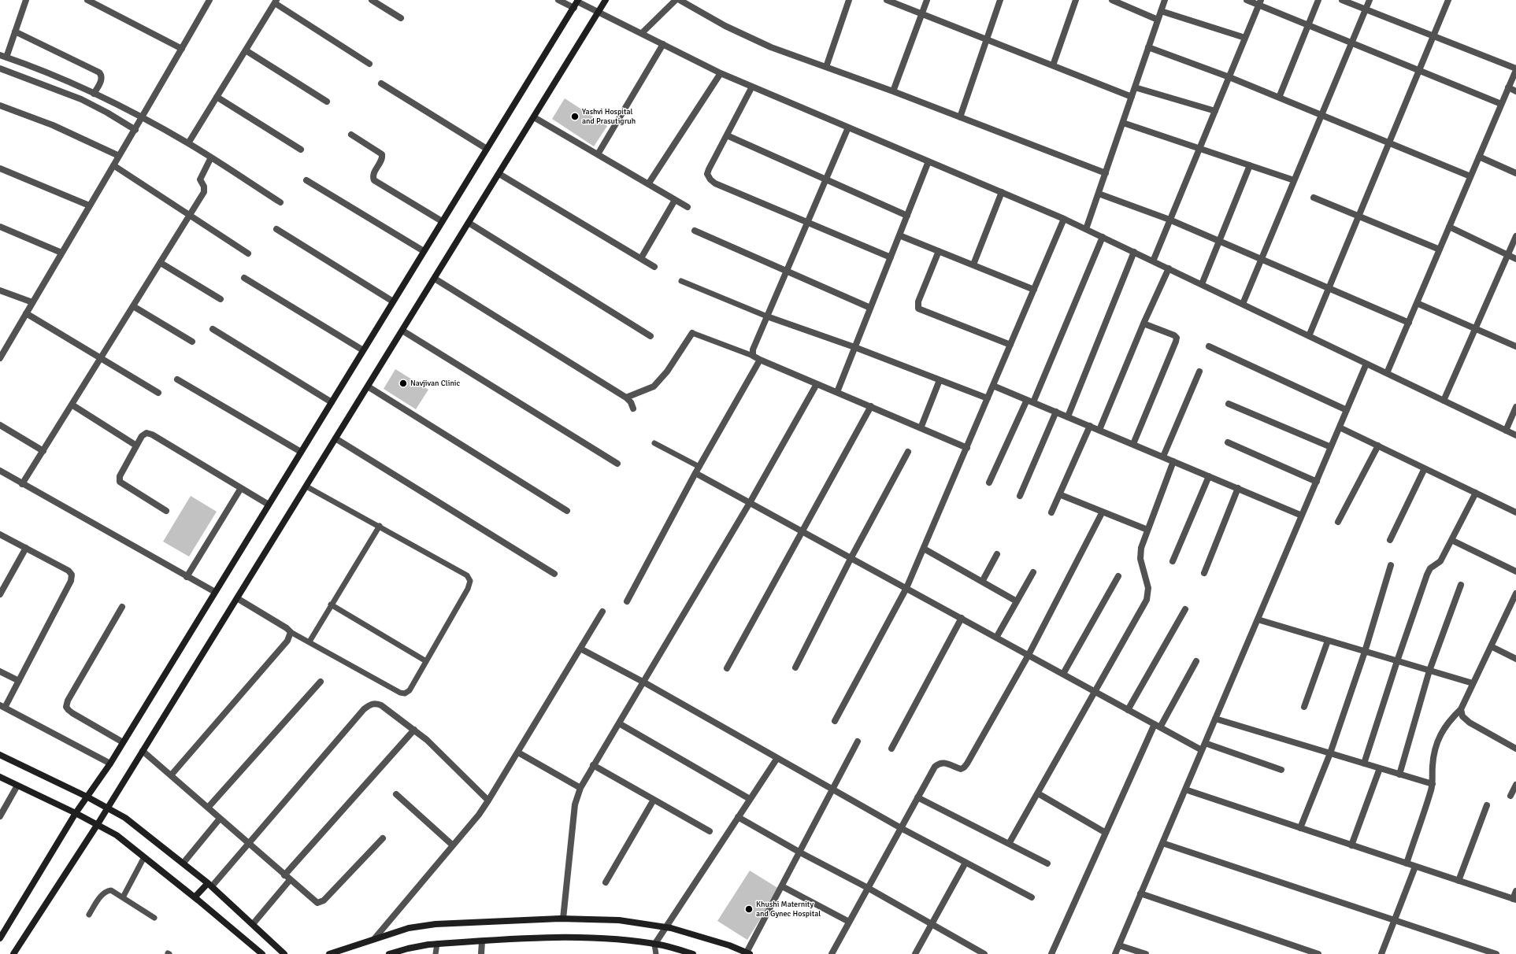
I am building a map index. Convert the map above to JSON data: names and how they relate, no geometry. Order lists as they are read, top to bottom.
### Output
{
  "places": ["Yashvi Hospital and Prasutigruh", "Navjivan Clinic", "Khushi Maternity and Gynec Hospital"]
}
